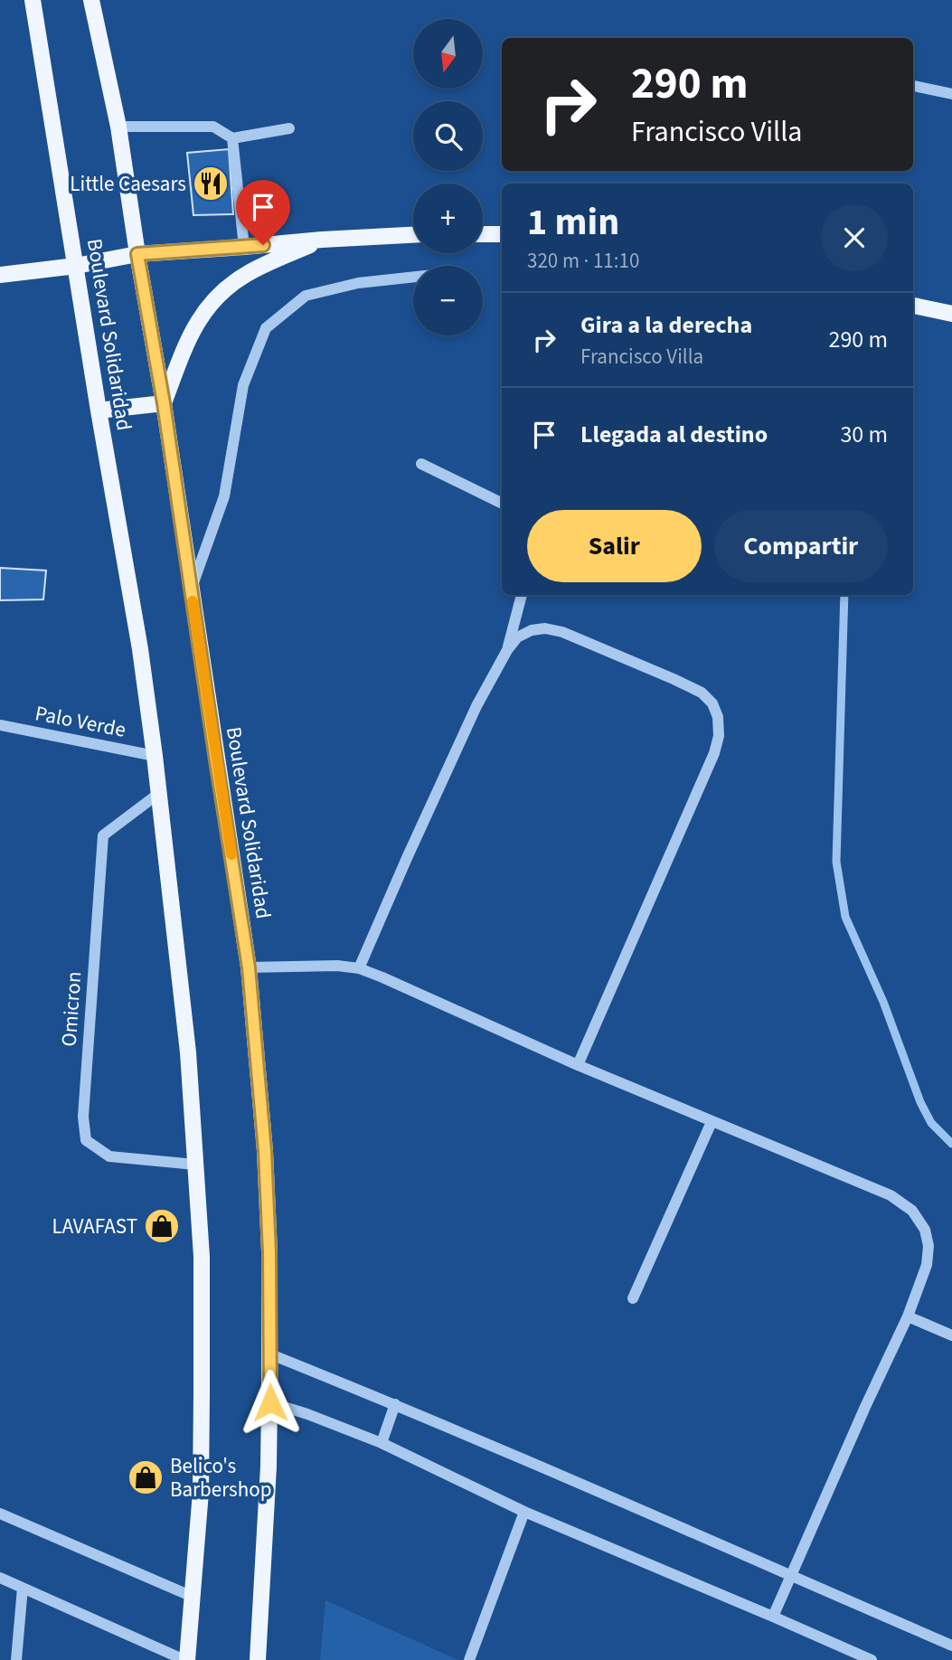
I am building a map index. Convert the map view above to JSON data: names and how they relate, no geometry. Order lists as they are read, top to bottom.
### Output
{
  "streets": {
    "main road": ["Boulevard Solidaridad"],
    "street": ["Palo Verde", "Omicron"]
  },
  "crossings": [
    ["Boulevard Solidaridad", "Palo Verde"],
    ["Boulevard Solidaridad", "Omicron"]
  ],
  "places": {
    "restaurant": ["Little Caesars"],
    "shop": ["LAVAFAST", "Belico's Barbershop"]
  },
  "north": "bottom",
  "page": {
    "map_buttons": ["+", "−"],
    "turn": ["290 m", "Francisco Villa"],
    "heading": ["1 min", "320 m · 11:10"],
    "list": [
      {
        "name": "Gira a la derecha",
        "note": "Francisco Villa",
        "value": "290 m"
      },
      {
        "name": "Llegada al destino",
        "value": "30 m"
      }
    ],
    "buttons": ["Salir", "Compartir"]
  }
}
